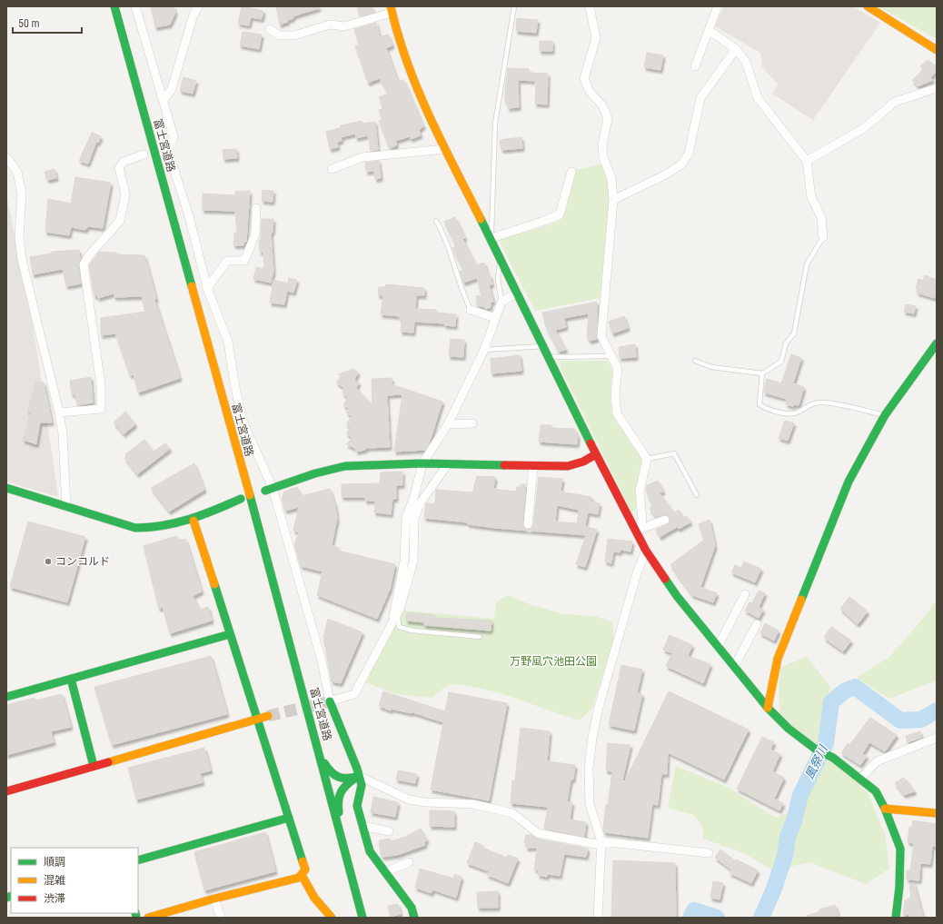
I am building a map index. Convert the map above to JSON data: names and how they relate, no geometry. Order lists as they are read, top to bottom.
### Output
{
  "streets": {
    "main road": ["富士宮道路"]
  },
  "water": ["風祭川"],
  "parks": ["万野風穴池田公園"],
  "places": ["コンコルド"],
  "legend": ["順調", "混雑", "渋滞"],
  "scale_bar": "50 m"
}
